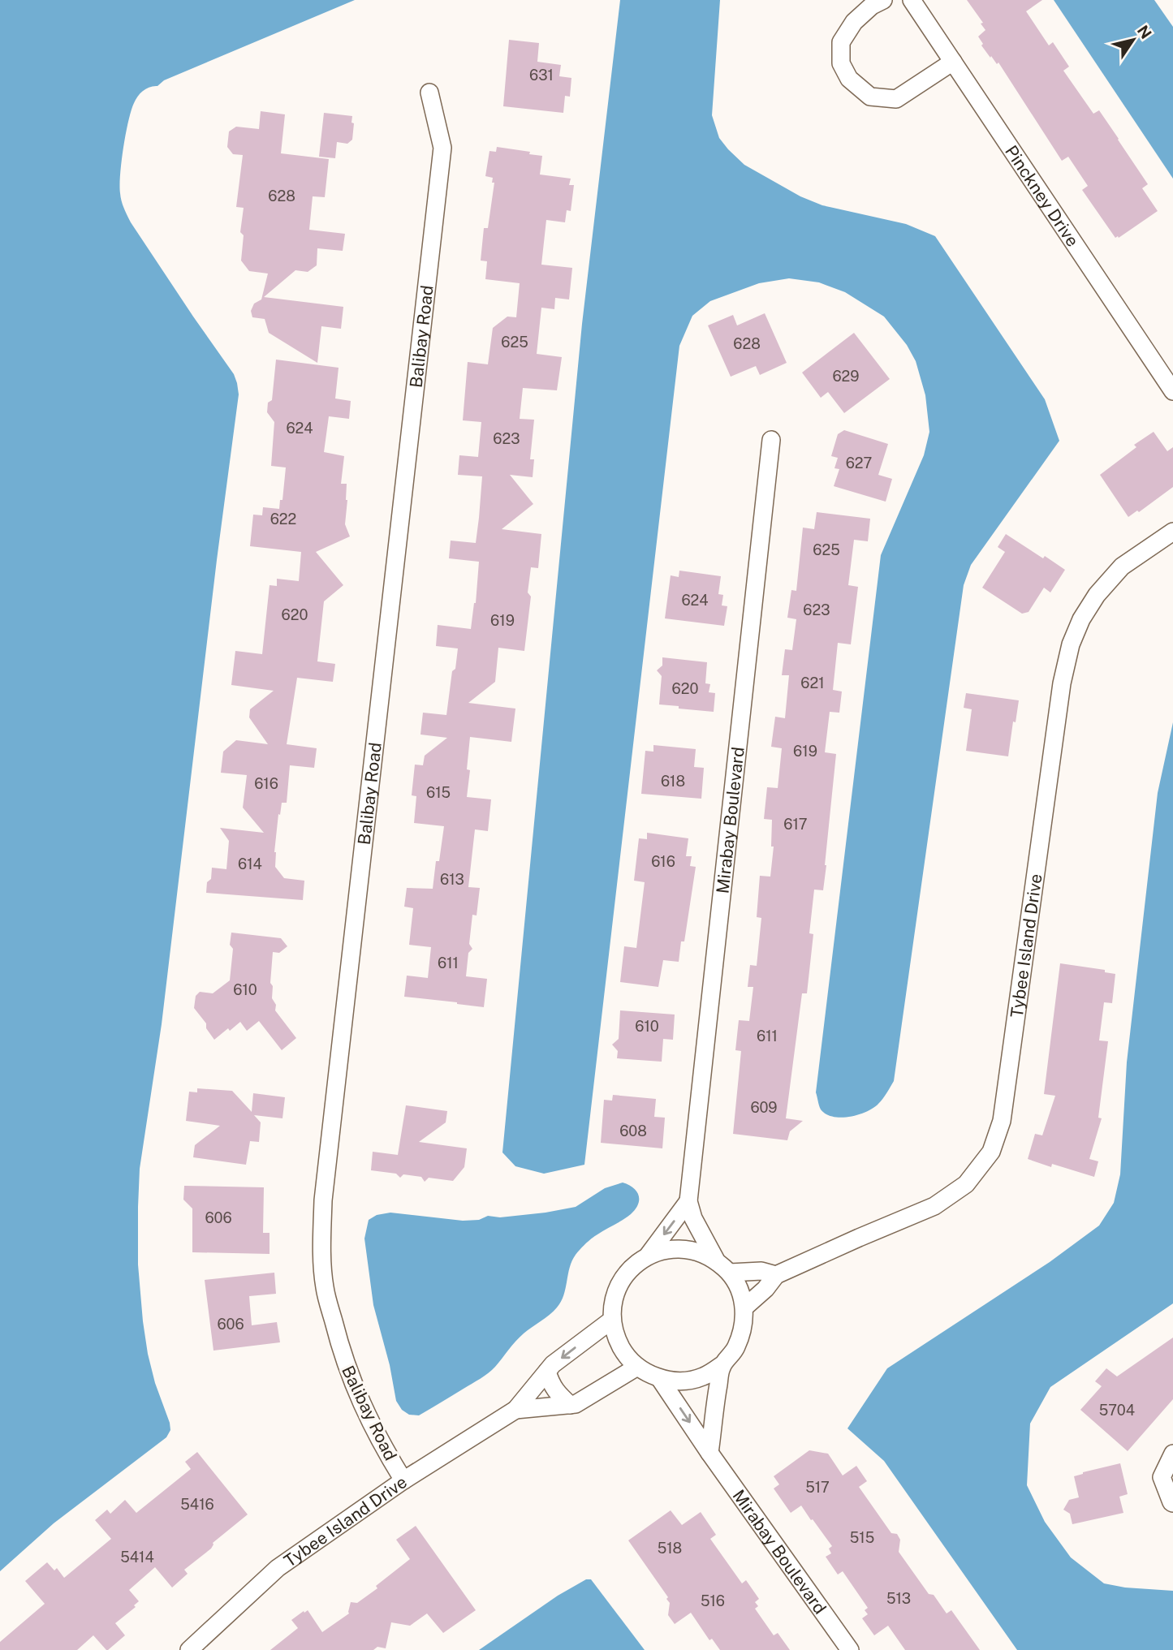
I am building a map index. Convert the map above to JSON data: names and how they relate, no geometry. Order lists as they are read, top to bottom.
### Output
{
  "streets": {
    "street": [
      "Pinckney Drive",
      "Balibay Road",
      "Mirabay Boulevard",
      "Tybee Island Drive"
    ]
  },
  "crossings": [
    ["Balibay Road", "Tybee Island Drive"],
    ["Mirabay Boulevard", "Tybee Island Drive"]
  ],
  "house_numbers": [
    "631",
    "628",
    "625",
    "628",
    "629",
    "624",
    "623",
    "627",
    "622",
    "625",
    "624",
    "623",
    "620",
    "619",
    "621",
    "620",
    "619",
    "618",
    "616",
    "615",
    "617",
    "616",
    "614",
    "613",
    "611",
    "610",
    "610",
    "611",
    "609",
    "608",
    "606",
    "606",
    "5704",
    "517",
    "5416",
    "515",
    "518",
    "5414",
    "513",
    "516"
  ],
  "north": "top right"
}
